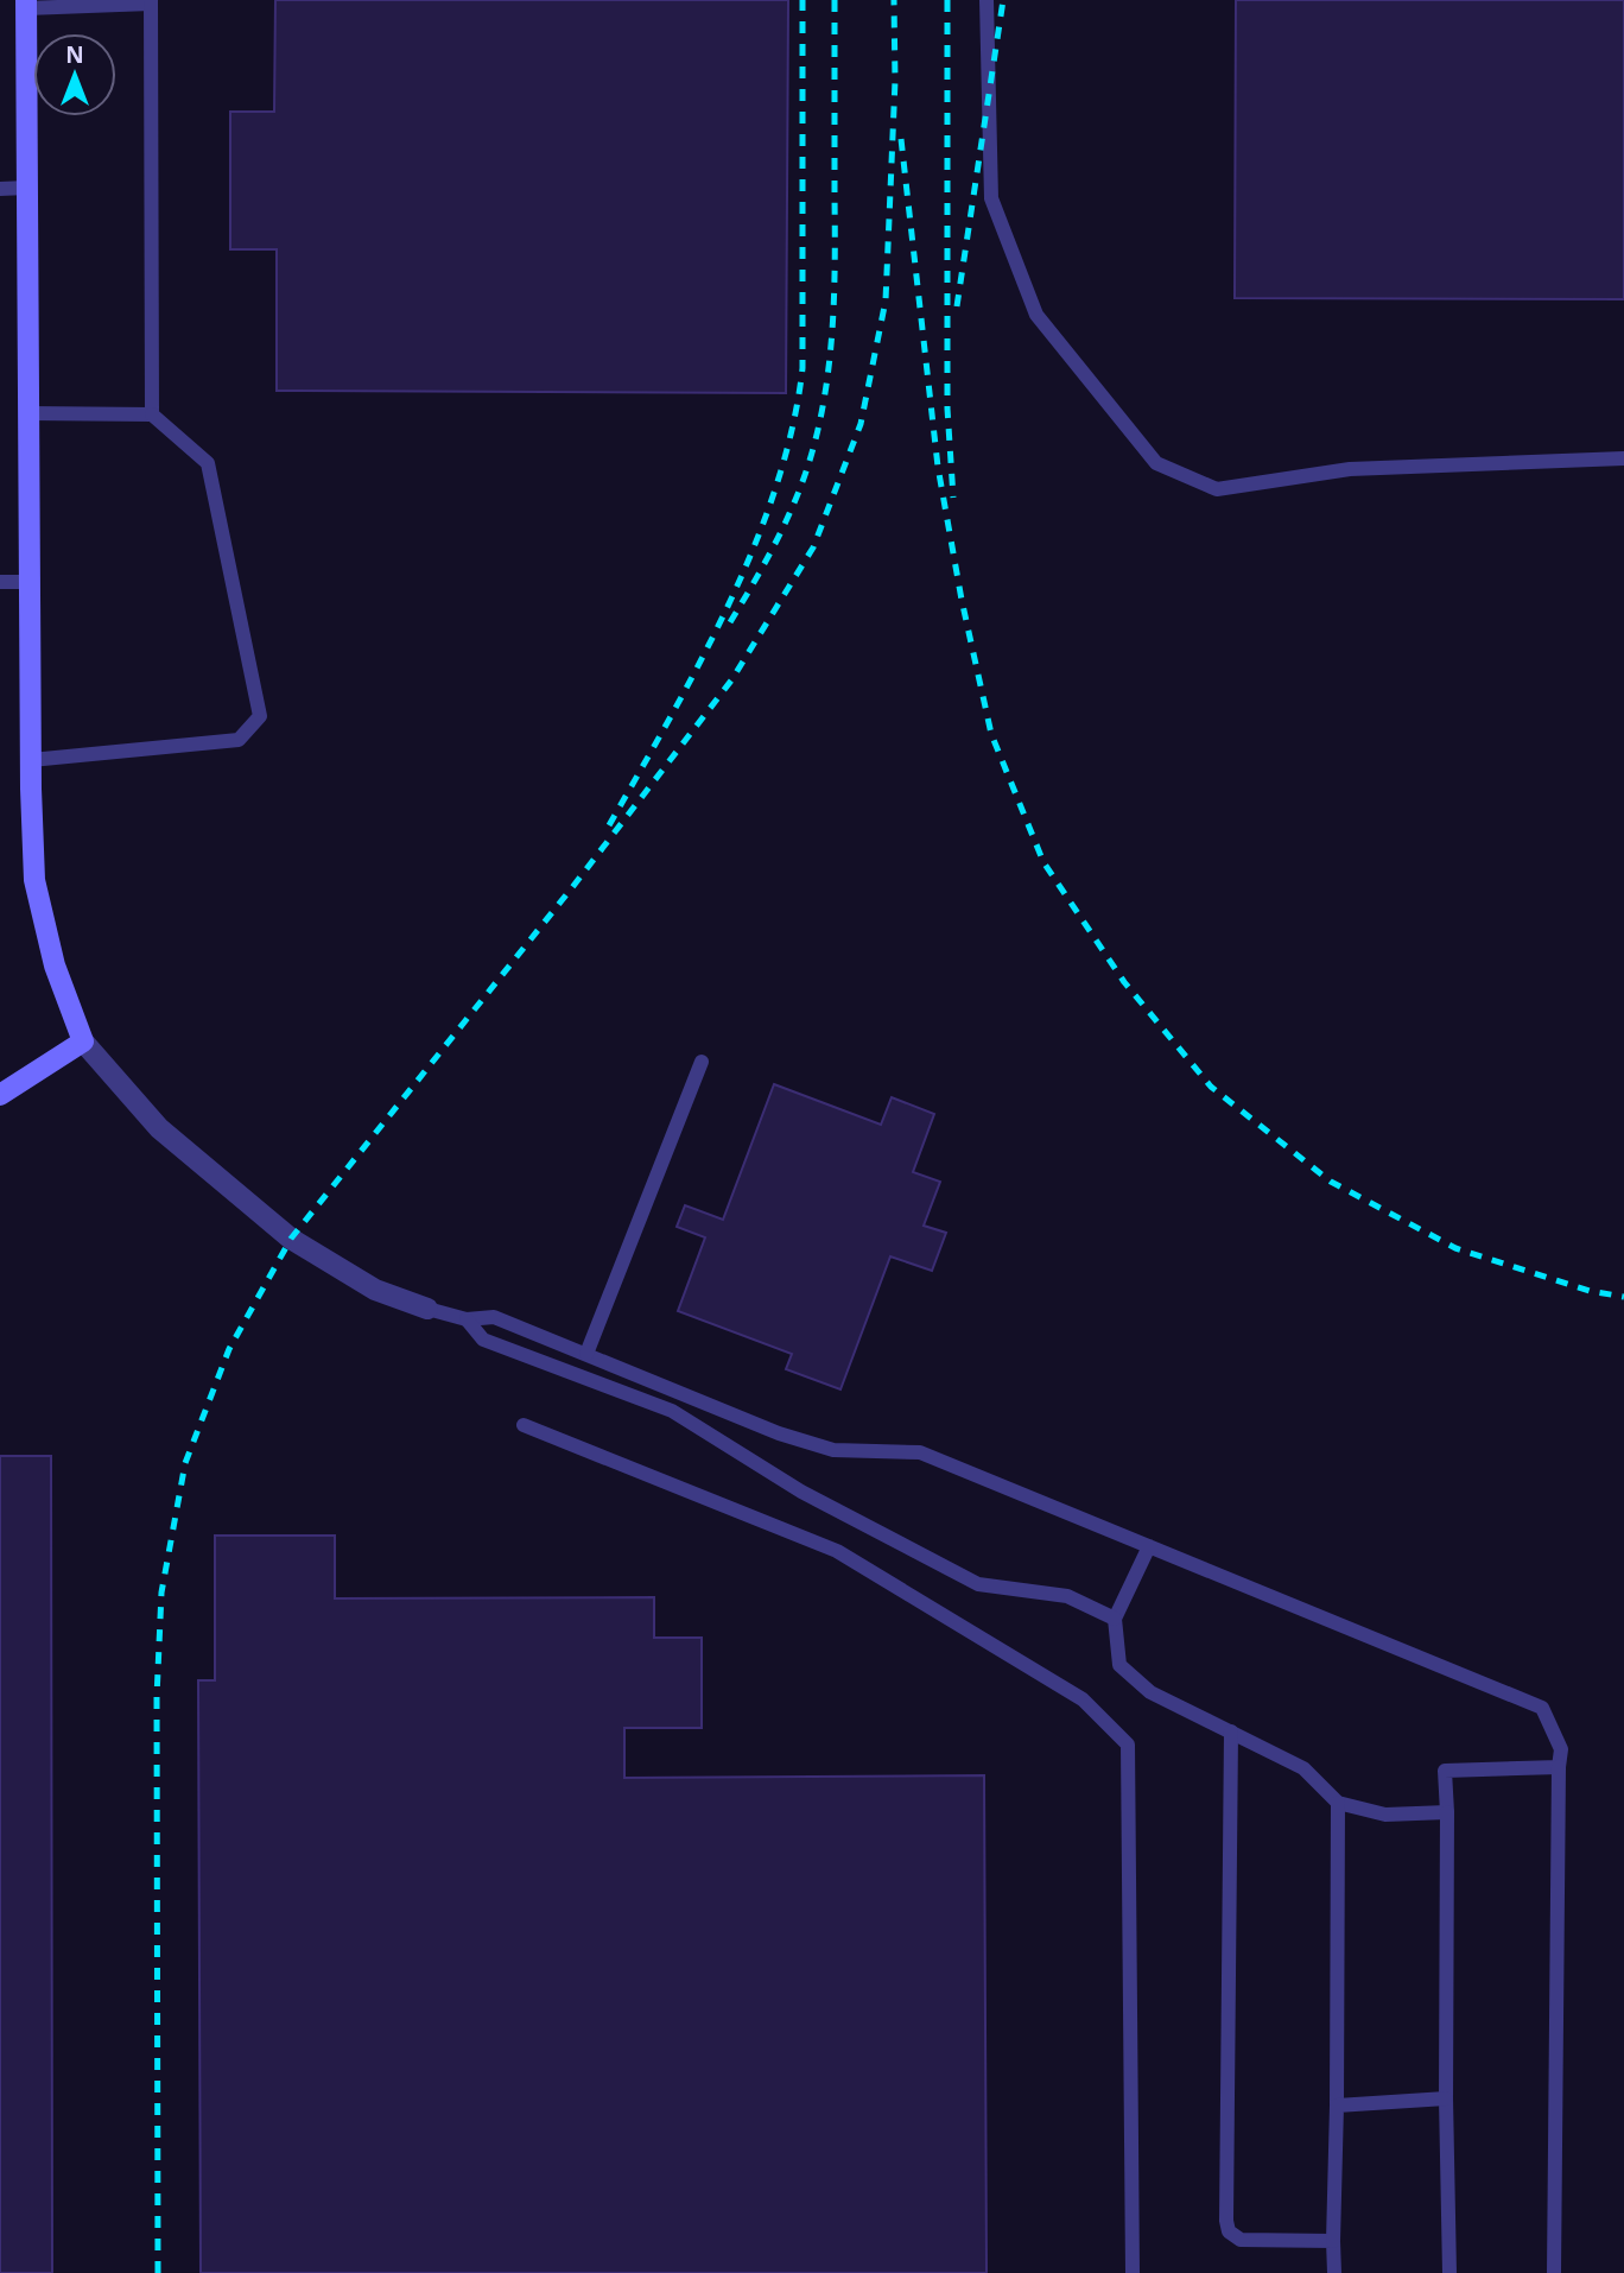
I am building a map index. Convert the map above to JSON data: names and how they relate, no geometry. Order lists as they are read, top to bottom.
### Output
{
  "north": "top"
}
